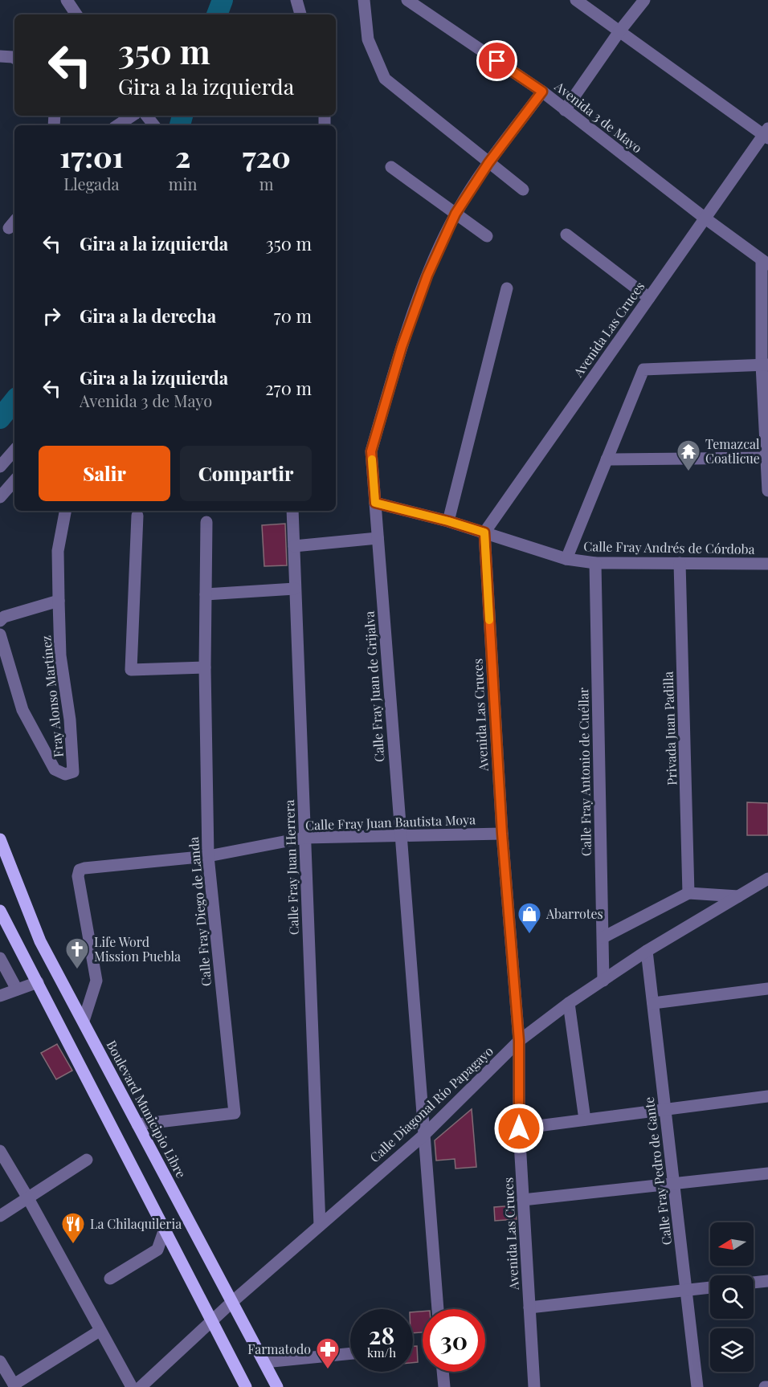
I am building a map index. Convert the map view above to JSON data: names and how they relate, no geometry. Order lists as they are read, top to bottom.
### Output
{
  "streets": {
    "main road": ["Boulevard Municipio Libre"],
    "street": [
      "Avenida 3 de Mayo",
      "Avenida Las Cruces",
      "Calle Fray Andrés de Córdoba",
      "Calle Fray Juan de Grijalva",
      "Fray Alonso Martínez",
      "Privada Juan Padilla",
      "Calle Fray Antonio de Cuéllar",
      "Calle Fray Juan Bautista Moya",
      "Calle Fray Juan Herrera",
      "Calle Fray Diego de Landa",
      "Calle Diagonal Río Papagayo",
      "Calle Fray Pedro de Gante"
    ]
  },
  "crossings": [
    ["Avenida 3 de Mayo", "Avenida Las Cruces"],
    ["Avenida 3 de Mayo", "Calle Fray Juan de Grijalva"],
    ["Avenida Las Cruces", "Calle Fray Andrés de Córdoba"],
    ["Avenida Las Cruces", "Calle Fray Juan Bautista Moya"],
    ["Avenida Las Cruces", "Calle Diagonal Río Papagayo"],
    ["Calle Fray Andrés de Córdoba", "Calle Fray Juan de Grijalva"],
    ["Calle Fray Andrés de Córdoba", "Privada Juan Padilla"],
    ["Calle Fray Andrés de Córdoba", "Calle Fray Antonio de Cuéllar"],
    ["Calle Fray Juan de Grijalva", "Calle Fray Juan Bautista Moya"],
    ["Calle Fray Juan de Grijalva", "Calle Diagonal Río Papagayo"],
    ["Calle Fray Antonio de Cuéllar", "Calle Diagonal Río Papagayo"],
    ["Calle Fray Juan Bautista Moya", "Calle Fray Juan Herrera"],
    ["Calle Fray Juan Bautista Moya", "Calle Fray Diego de Landa"],
    ["Calle Fray Juan Bautista Moya", "Boulevard Municipio Libre"],
    ["Calle Fray Juan Herrera", "Calle Diagonal Río Papagayo"],
    ["Calle Fray Diego de Landa", "Boulevard Municipio Libre"],
    ["Calle Diagonal Río Papagayo", "Boulevard Municipio Libre"],
    ["Calle Diagonal Río Papagayo", "Calle Fray Pedro de Gante"]
  ],
  "places": {
    "temple": ["Temazcal Coatlicue"],
    "shop": ["Abarrotes"],
    "church": ["Life Word Mission Puebla"],
    "restaurant": ["La Chilaquileria"],
    "pharmacy": ["Farmatodo"]
  },
  "north": "left",
  "page": {
    "turn": ["350 m", "Gira a la izquierda"],
    "eta": [
      "17:01",
      "Llegada",
      "2",
      "min",
      "720",
      "m"
    ],
    "list": [
      {
        "name": "Gira a la izquierda",
        "value": "350 m"
      },
      {
        "name": "Gira a la derecha",
        "value": "70 m"
      },
      {
        "name": "Gira a la izquierda",
        "note": "Avenida 3 de Mayo",
        "value": "270 m"
      }
    ],
    "buttons": ["Salir", "Compartir"],
    "speed": "28 km/h",
    "limit": "30"
  }
}
